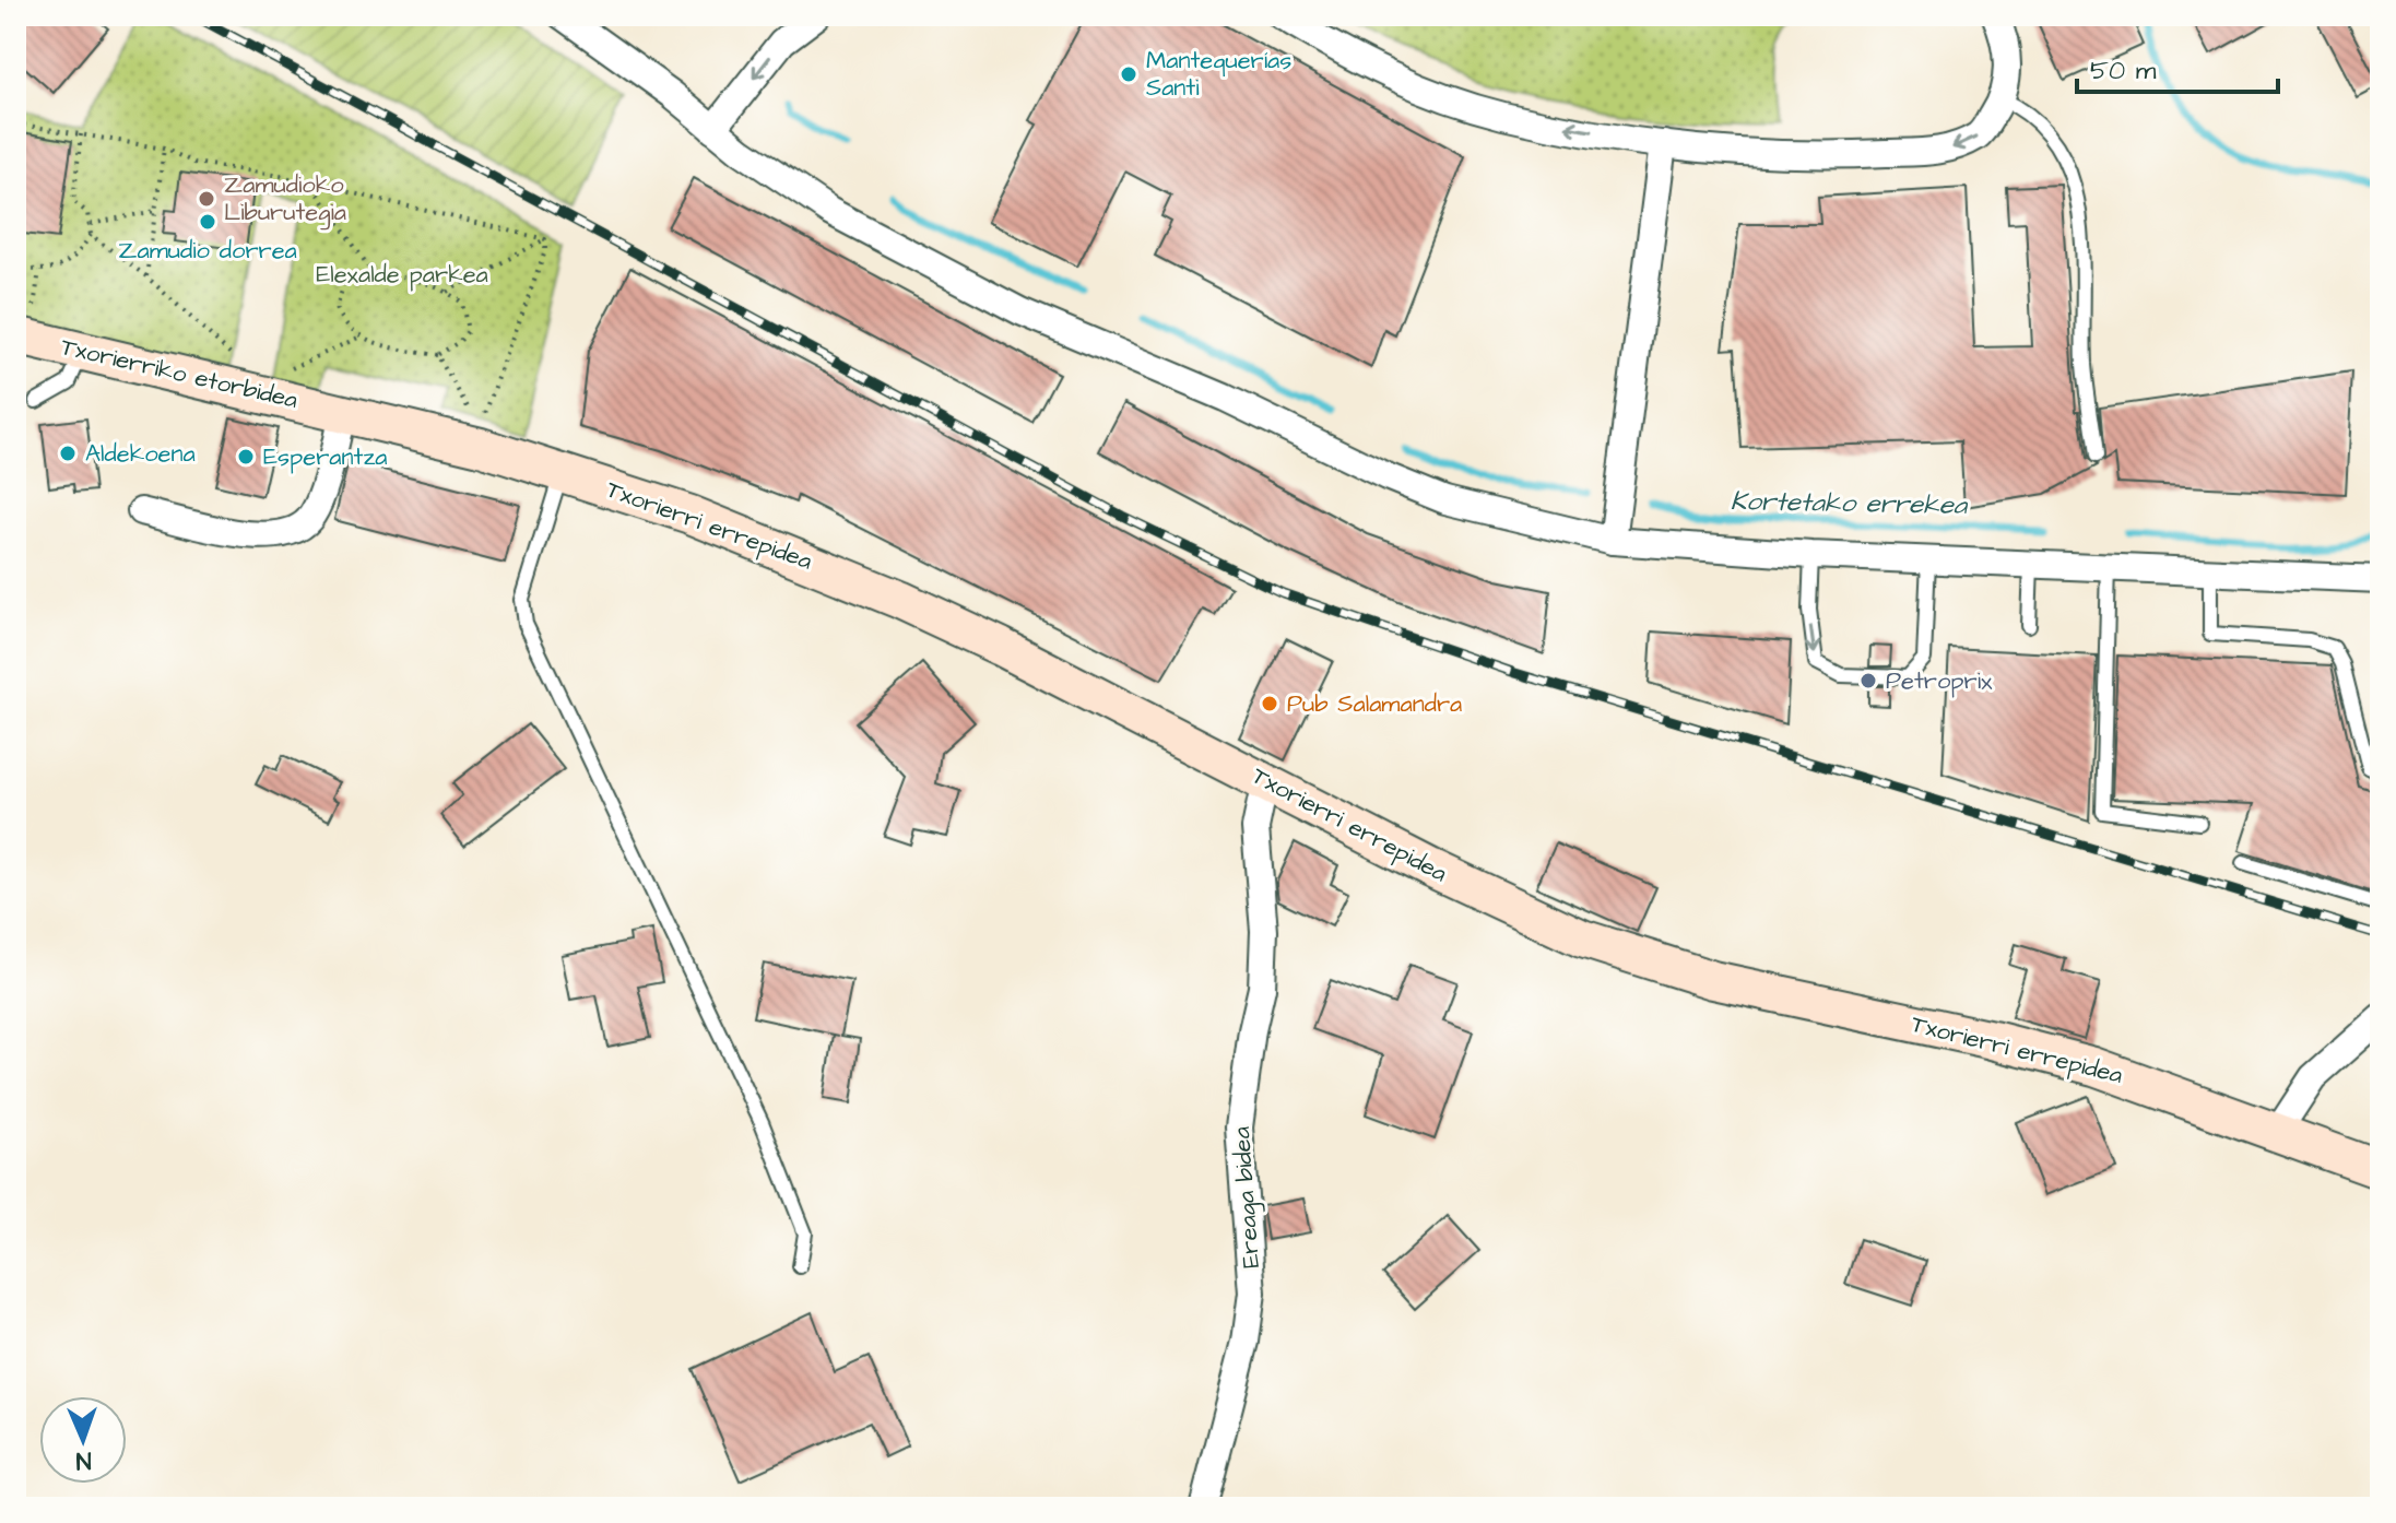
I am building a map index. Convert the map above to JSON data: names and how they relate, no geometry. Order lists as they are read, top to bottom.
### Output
{
  "streets": {
    "street": ["Txorierriko etorbidea", "Txorierri errepidea", "Ereaga bidea"]
  },
  "crossings": [
    ["Txorierriko etorbidea", "Txorierri errepidea"],
    ["Txorierri errepidea", "Ereaga bidea"]
  ],
  "water": ["Kortetako errekea"],
  "parks": ["Elexalde parkea"],
  "places": [
    "Mantequerías Santi",
    "Zamudioko Liburutegia",
    "Zamudio dorrea",
    "Aldekoena",
    "Esperantza",
    "Petroprix",
    "Pub Salamandra"
  ],
  "scale_bar": "50 m",
  "north": "bottom"
}
